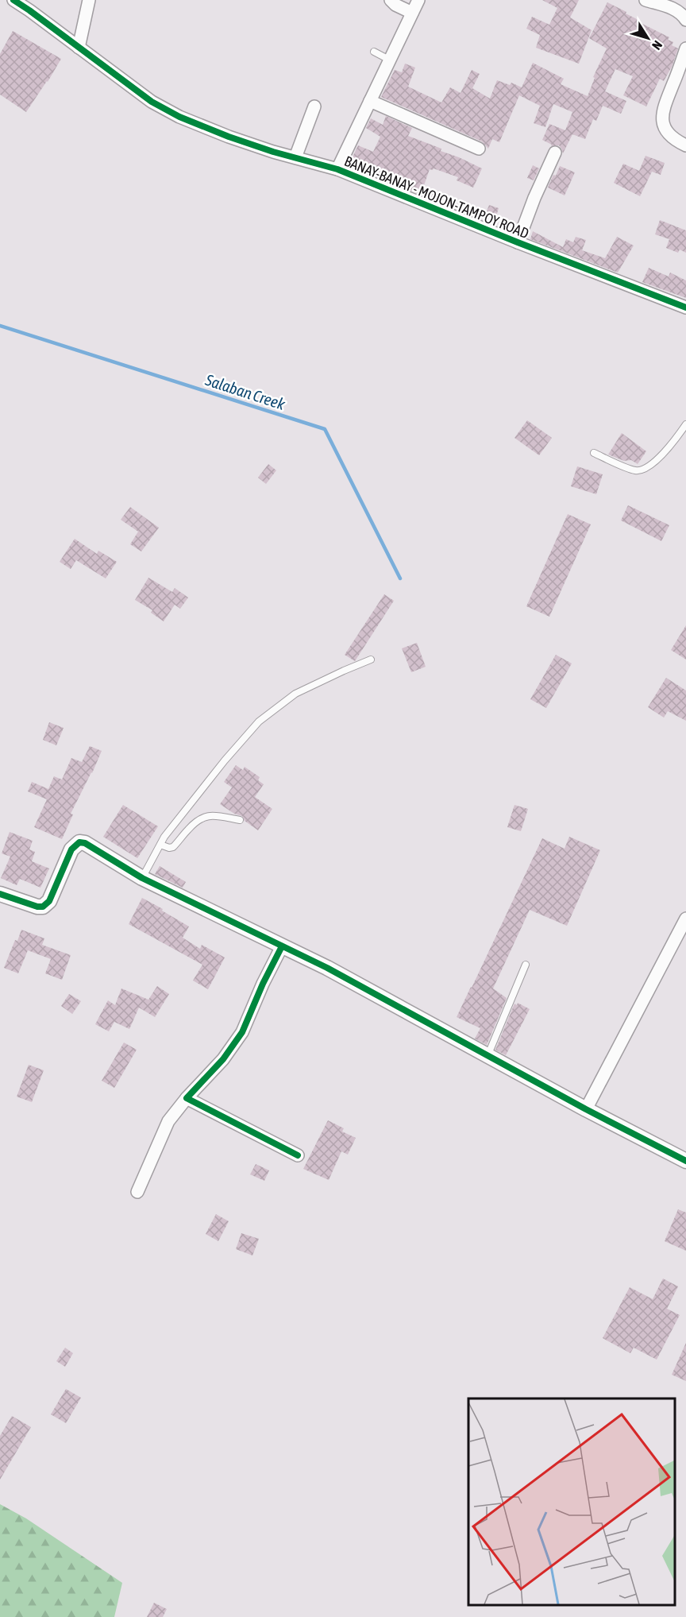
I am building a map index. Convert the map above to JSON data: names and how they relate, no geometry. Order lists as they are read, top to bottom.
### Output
{
  "streets": {
    "street": ["BANAY-BANAY - MOJON-TAMPOY ROAD"]
  },
  "water": ["Salaban Creek"],
  "north": "bottom right"
}
